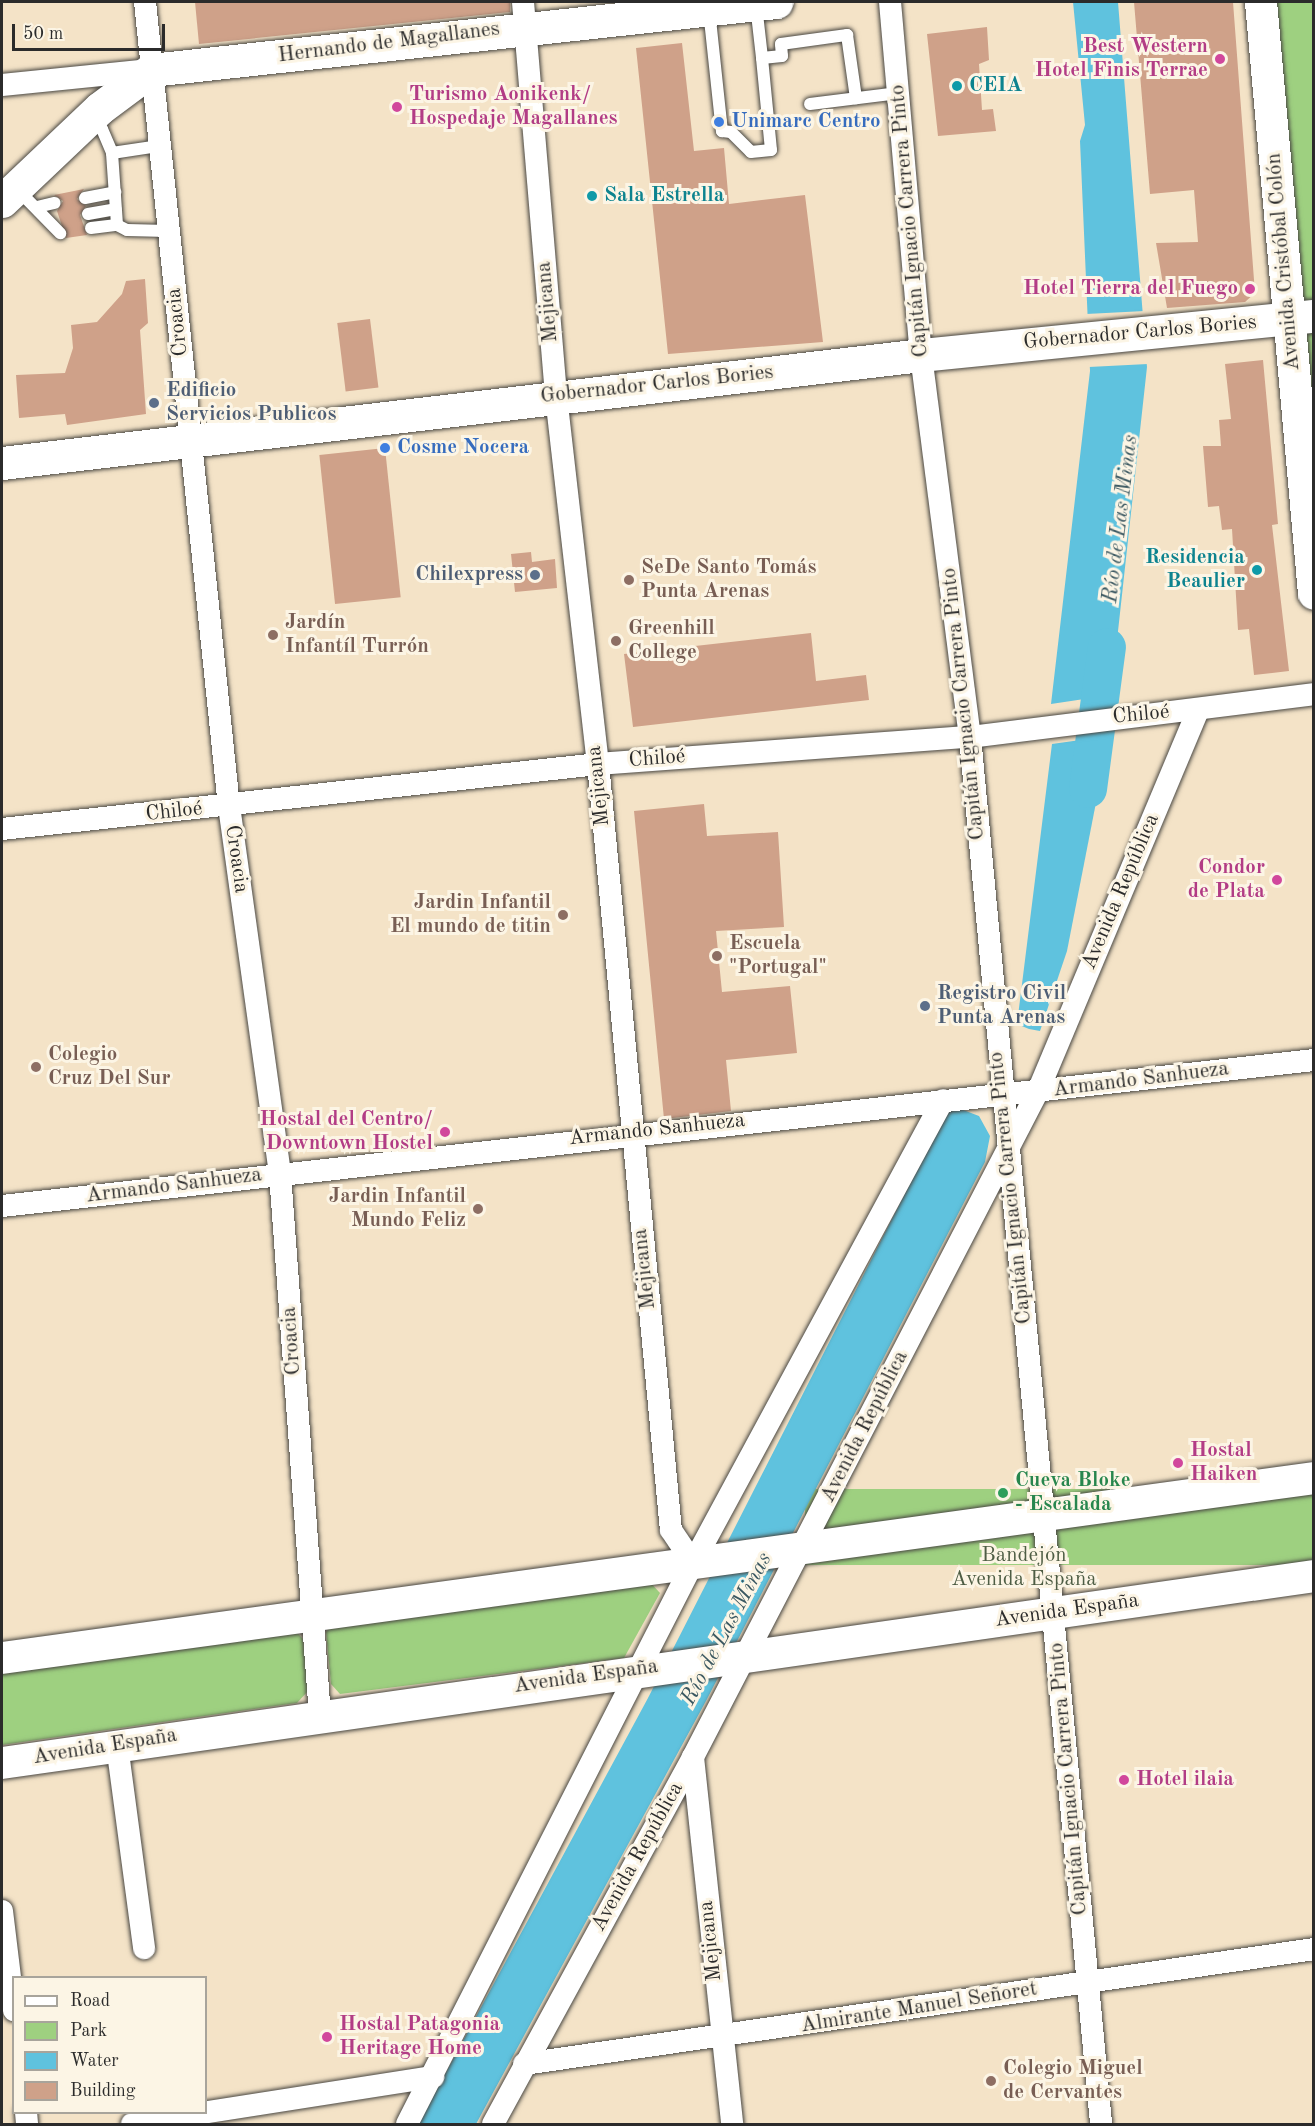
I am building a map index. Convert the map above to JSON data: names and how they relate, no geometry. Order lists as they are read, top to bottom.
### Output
{
  "streets": {
    "main road": [
      "Hernando de Magallanes",
      "Avenida Cristóbal Colón",
      "Gobernador Carlos Bories",
      "Avenida España"
    ],
    "street": [
      "Capitán Ignacio Carrera Pinto",
      "Mejicana",
      "Croacia",
      "Chiloé",
      "Avenida República",
      "Armando Sanhueza",
      "Almirante Manuel Señoret"
    ]
  },
  "crossings": [
    ["Hernando de Magallanes", "Mejicana"],
    ["Hernando de Magallanes", "Croacia"],
    ["Capitán Ignacio Carrera Pinto", "Gobernador Carlos Bories"],
    ["Capitán Ignacio Carrera Pinto", "Chiloé"],
    ["Capitán Ignacio Carrera Pinto", "Avenida República"],
    ["Capitán Ignacio Carrera Pinto", "Armando Sanhueza"],
    ["Capitán Ignacio Carrera Pinto", "Avenida España"],
    ["Capitán Ignacio Carrera Pinto", "Almirante Manuel Señoret"],
    ["Avenida Cristóbal Colón", "Gobernador Carlos Bories"],
    ["Mejicana", "Gobernador Carlos Bories"],
    ["Mejicana", "Chiloé"],
    ["Mejicana", "Avenida República"],
    ["Mejicana", "Armando Sanhueza"],
    ["Mejicana", "Almirante Manuel Señoret"],
    ["Croacia", "Gobernador Carlos Bories"],
    ["Croacia", "Chiloé"],
    ["Croacia", "Armando Sanhueza"],
    ["Croacia", "Avenida España"],
    ["Chiloé", "Avenida República"],
    ["Avenida República", "Armando Sanhueza"],
    ["Avenida República", "Avenida España"],
    ["Avenida República", "Almirante Manuel Señoret"]
  ],
  "water": ["Río de Las Minas"],
  "parks": ["Bandejón Avenida España"],
  "places": [
    "Best Western Hotel Finis Terrae",
    "CEIA",
    "Turismo Aonikenk/ Hospedaje Magallanes",
    "Unimarc Centro",
    "Sala Estrella",
    "Hotel Tierra del Fuego",
    "Edificio Servicios Publicos",
    "Cosme Nocera",
    "Residencia Beaulier",
    "Chilexpress",
    "SeDe Santo Tomás Punta Arenas",
    "Jardín Infantíl Turrón",
    "Greenhill College",
    "Condor de Plata",
    "Jardin Infantil El mundo de titin",
    "Escuela \"Portugal\"",
    "Registro Civil Punta Arenas",
    "Colegio Cruz Del Sur",
    "Hostal del Centro/ Downtown Hostel",
    "Jardin Infantil Mundo Feliz",
    "Hostal Haiken",
    "Cueva Bloke - Escalada",
    "Hotel ilaia",
    "Hostal Patagonia Heritage Home",
    "Colegio Miguel de Cervantes"
  ],
  "legend": [
    "Road",
    "Park",
    "Water",
    "Building"
  ],
  "scale_bar": "50 m"
}
